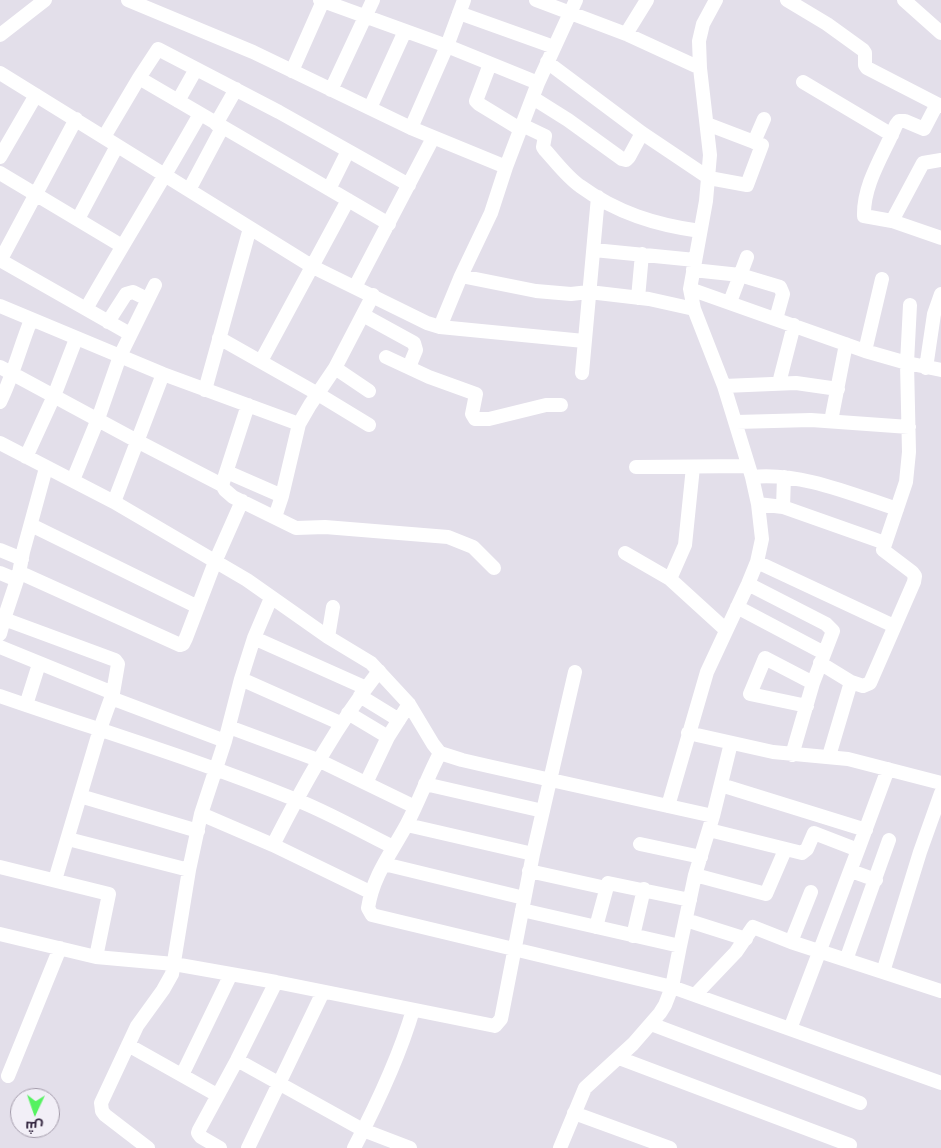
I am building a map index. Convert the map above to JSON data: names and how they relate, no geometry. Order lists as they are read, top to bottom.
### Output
{
  "north": "bottom"
}
